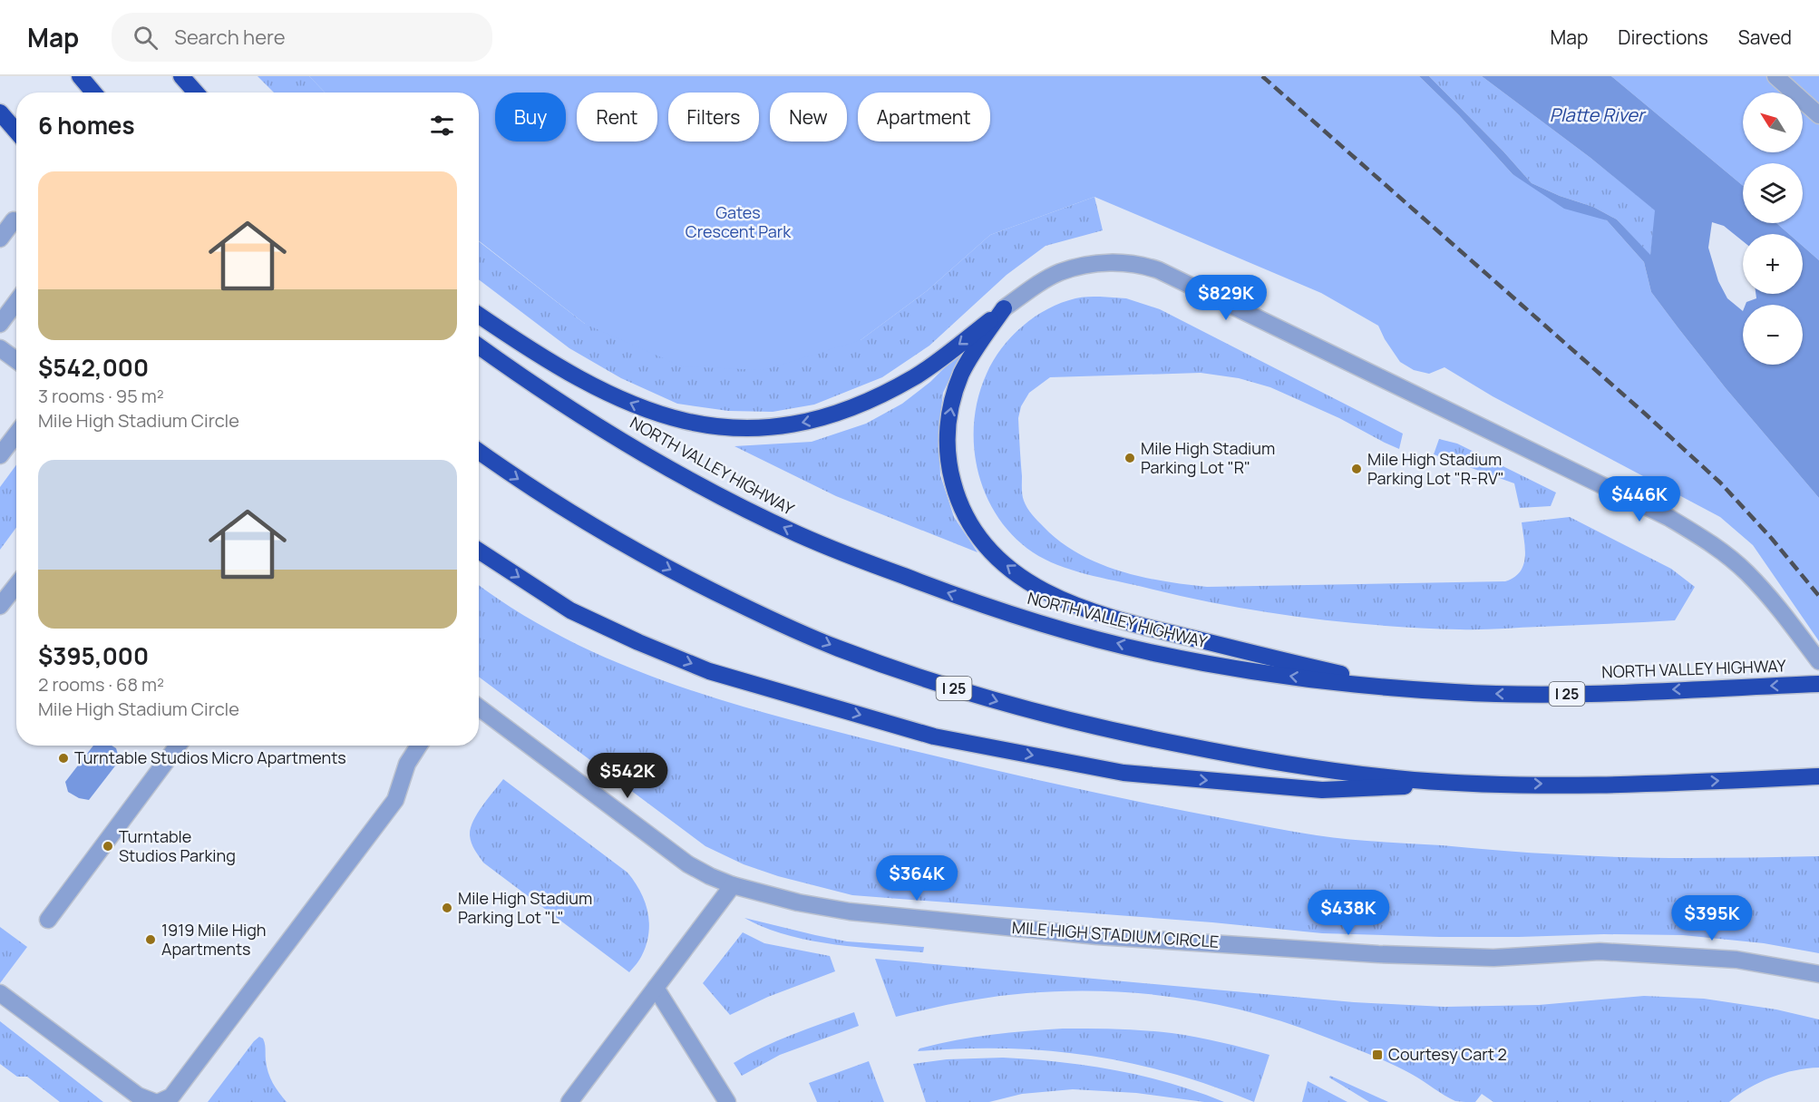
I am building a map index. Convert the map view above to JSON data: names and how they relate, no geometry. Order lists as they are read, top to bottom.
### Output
{
  "streets": {
    "highway": ["NORTH VALLEY HIGHWAY", "I 25"],
    "street": ["MILE HIGH STADIUM CIRCLE"]
  },
  "water": ["Platte River"],
  "parks": ["Gates Crescent Park"],
  "places": {
    "other": [
      "Mile High Stadium Parking Lot \"R\"",
      "Mile High Stadium Parking Lot \"R-RV\"",
      "Turntable Studios Micro Apartments",
      "Turntable Studios Parking",
      "Mile High Stadium Parking Lot \"L\"",
      "1919 Mile High Apartments"
    ],
    "transit": ["Courtesy Cart 2"]
  },
  "north": "top left",
  "page": {
    "header": "Map",
    "search": "Search here",
    "nav": ["Map", "Directions", "Saved"],
    "map_buttons": ["+", "−"],
    "chip": [
      "Buy",
      "Rent",
      "Filters",
      "New",
      "Apartment"
    ],
    "heading": "6 homes",
    "list": [
      {
        "name": "$542,000",
        "note": "3 rooms · 95 m² · Mile High Stadium Circle"
      },
      {
        "name": "$395,000",
        "note": "2 rooms · 68 m² · Mile High Stadium Circle"
      }
    ],
    "price": [
      "$829K",
      "$446K",
      "$542K",
      "$364K",
      "$438K",
      "$395K"
    ]
  }
}
